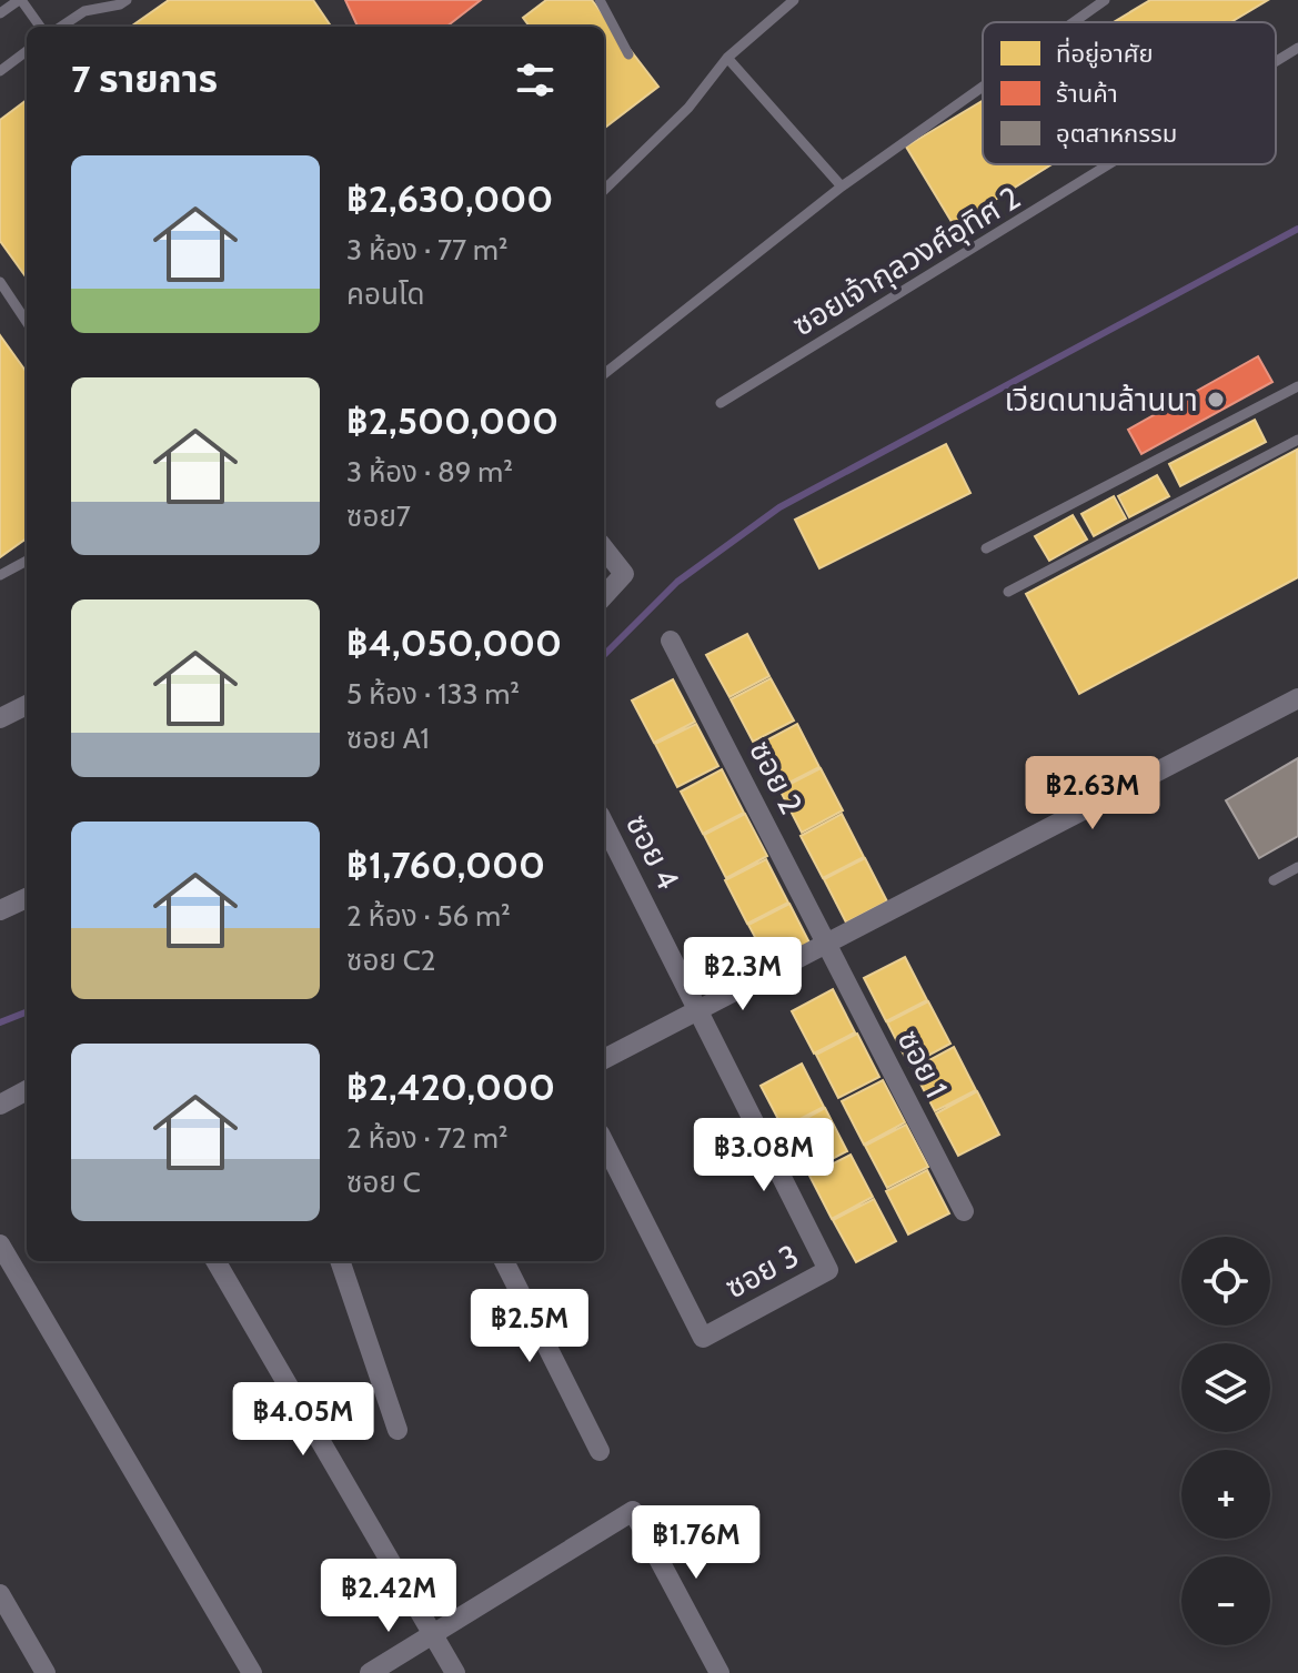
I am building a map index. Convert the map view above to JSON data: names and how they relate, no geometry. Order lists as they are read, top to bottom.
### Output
{
  "streets": {
    "street": [
      "ซอย 2",
      "ซอย 4",
      "ซอย 1",
      "ซอย 3"
    ],
    "lane": ["ซอยเจ้ากุลวงศ์อุทิศ 2"]
  },
  "crossings": [
    ["ซอย 2", "ซอย 1"],
    ["ซอย 4", "ซอย 3"]
  ],
  "places": ["เวียดนามล้านนา"],
  "legend": ["ที่อยู่อาศัย", "ร้านค้า", "อุตสาหกรรม"],
  "page": {
    "heading": "7 รายการ",
    "list": [
      {
        "name": "฿2,630,000",
        "note": "3 ห้อง · 77 m² · คอนโด"
      },
      {
        "name": "฿2,500,000",
        "note": "3 ห้อง · 89 m² · ซอย7"
      },
      {
        "name": "฿4,050,000",
        "note": "5 ห้อง · 133 m² · ซอย A1"
      },
      {
        "name": "฿1,760,000",
        "note": "2 ห้อง · 56 m² · ซอย C2"
      },
      {
        "name": "฿2,420,000",
        "note": "2 ห้อง · 72 m² · ซอย C"
      }
    ],
    "price": [
      "฿2.63M",
      "฿2.3M",
      "฿3.08M",
      "฿2.5M",
      "฿4.05M",
      "฿1.76M",
      "฿2.42M"
    ],
    "map_buttons": ["+", "−"]
  }
}
